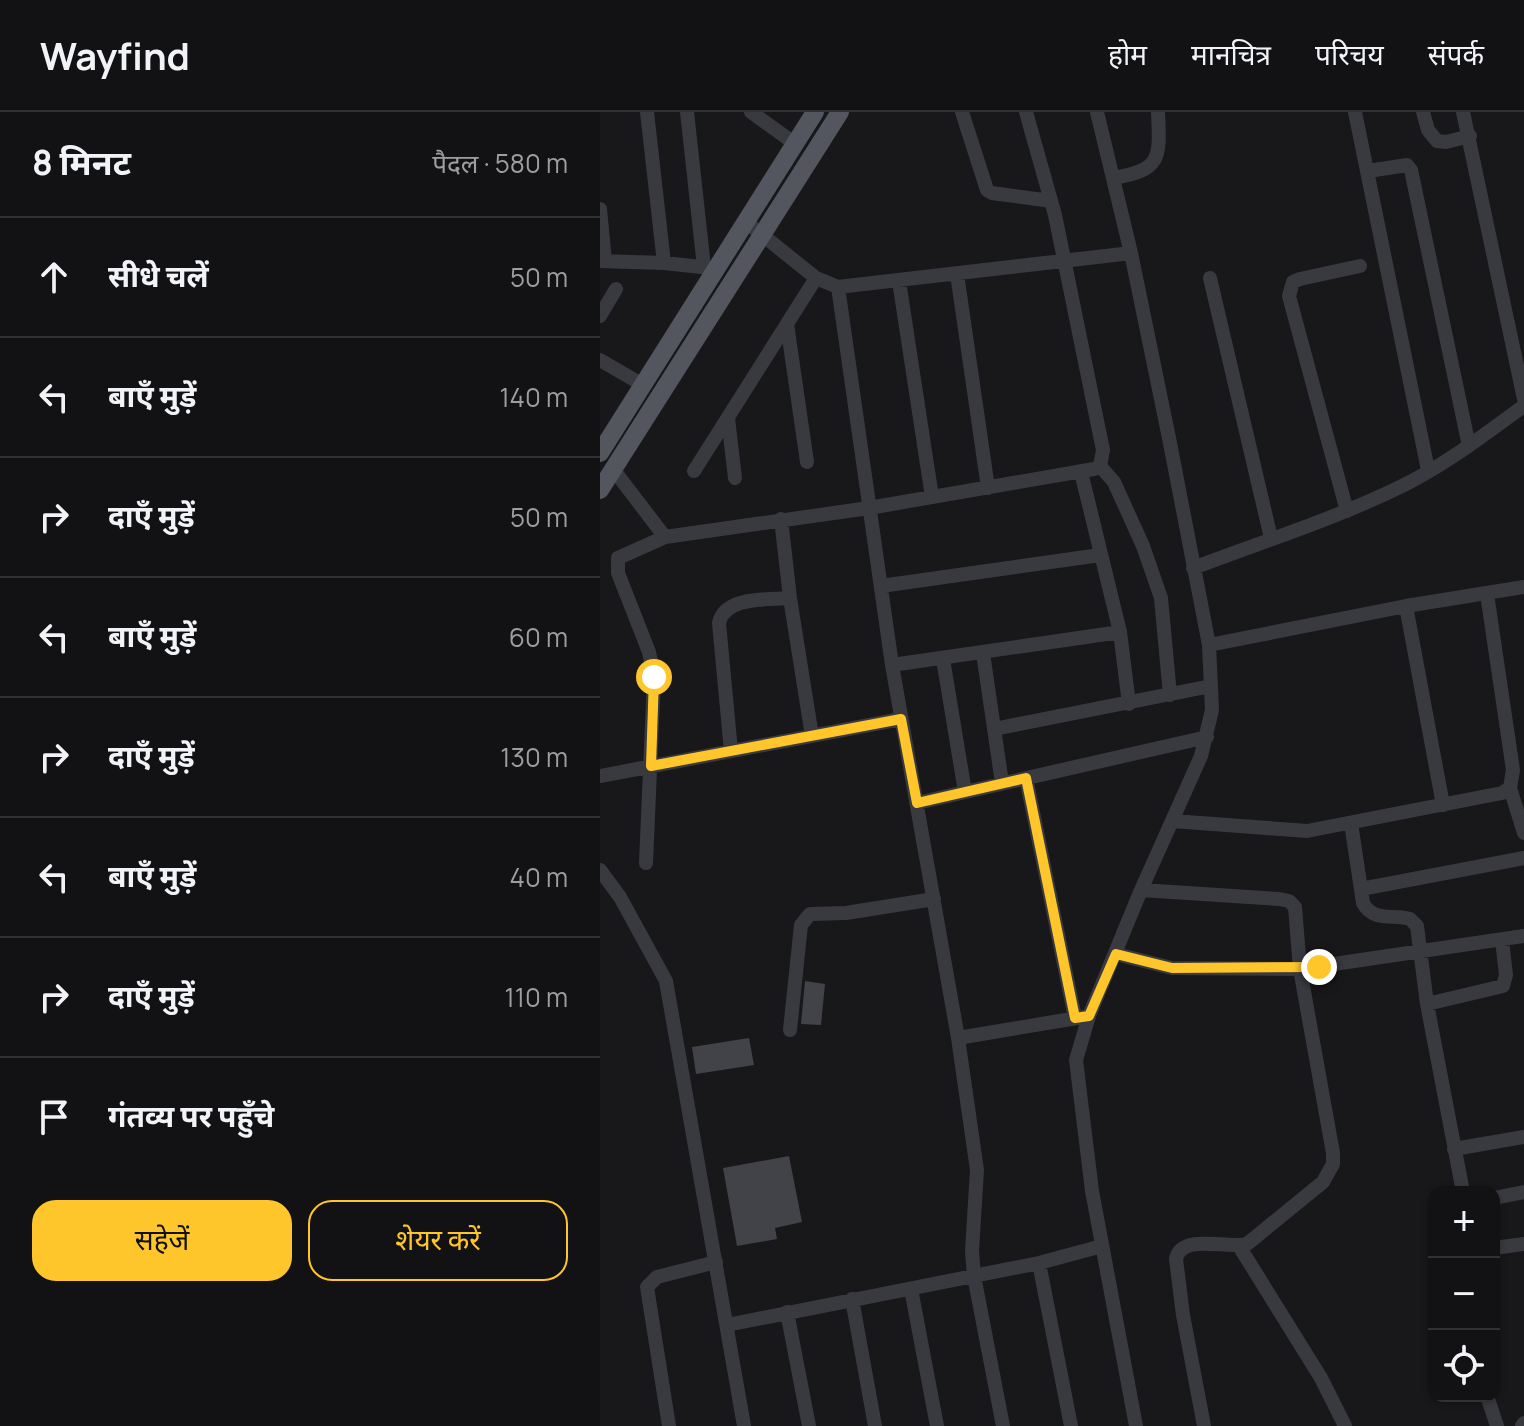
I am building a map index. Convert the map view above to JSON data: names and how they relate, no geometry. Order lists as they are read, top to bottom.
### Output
{
  "page": {
    "header": "Wayfind",
    "nav": [
      "होम",
      "मानचित्र",
      "परिचय",
      "संपर्क"
    ],
    "heading": ["8 मिनट", "पैदल · 580 m"],
    "list": [
      ["सीधे चलें", "50 m"],
      ["बाएँ मुड़ें", "140 m"],
      ["दाएँ मुड़ें", "50 m"],
      ["बाएँ मुड़ें", "60 m"],
      ["दाएँ मुड़ें", "130 m"],
      ["बाएँ मुड़ें", "40 m"],
      ["दाएँ मुड़ें", "110 m"],
      "गंतव्य पर पहुँचे"
    ],
    "buttons": ["सहेजें", "शेयर करें"],
    "map_buttons": ["+", "−"]
  }
}
